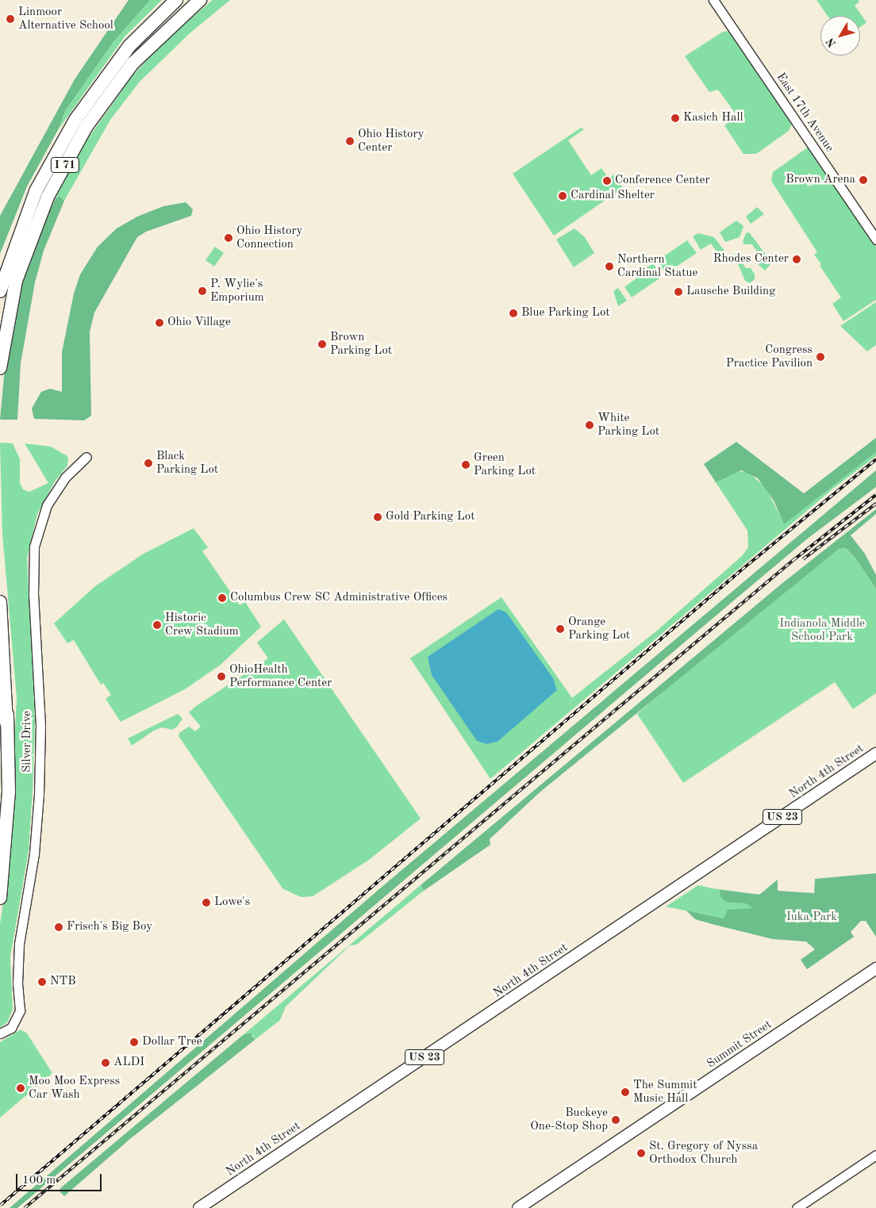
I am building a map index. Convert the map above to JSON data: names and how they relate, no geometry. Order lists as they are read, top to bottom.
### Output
{
  "streets": {
    "highway": ["I 71"],
    "main road": ["North 4th Street", "US 23", "Summit Street"],
    "street": ["East 17th Avenue", "Silver Drive"]
  },
  "parks": ["Indianola Middle School Park", "Iuka Park"],
  "places": [
    "Linmoor Alternative School",
    "Kasich Hall",
    "Ohio History Center",
    "Brown Arena",
    "Conference Center",
    "Cardinal Shelter",
    "Ohio History Connection",
    "Rhodes Center",
    "Northern Cardinal Statue",
    "P. Wylie's Emporium",
    "Lausche Building",
    "Blue Parking Lot",
    "Ohio Village",
    "Brown Parking Lot",
    "Congress Practice Pavilion",
    "White Parking Lot",
    "Black Parking Lot",
    "Green Parking Lot",
    "Gold Parking Lot",
    "Columbus Crew SC Administrative Offices",
    "Historic Crew Stadium",
    "Orange Parking Lot",
    "OhioHealth Performance Center",
    "Lowe's",
    "Frisch's Big Boy",
    "NTB",
    "Dollar Tree",
    "ALDI",
    "Moo Moo Express Car Wash",
    "The Summit Music Hall",
    "Buckeye One-Stop Shop",
    "St. Gregory of Nyssa Orthodox Church"
  ],
  "scale_bar": "100 m",
  "north": "bottom left"
}
